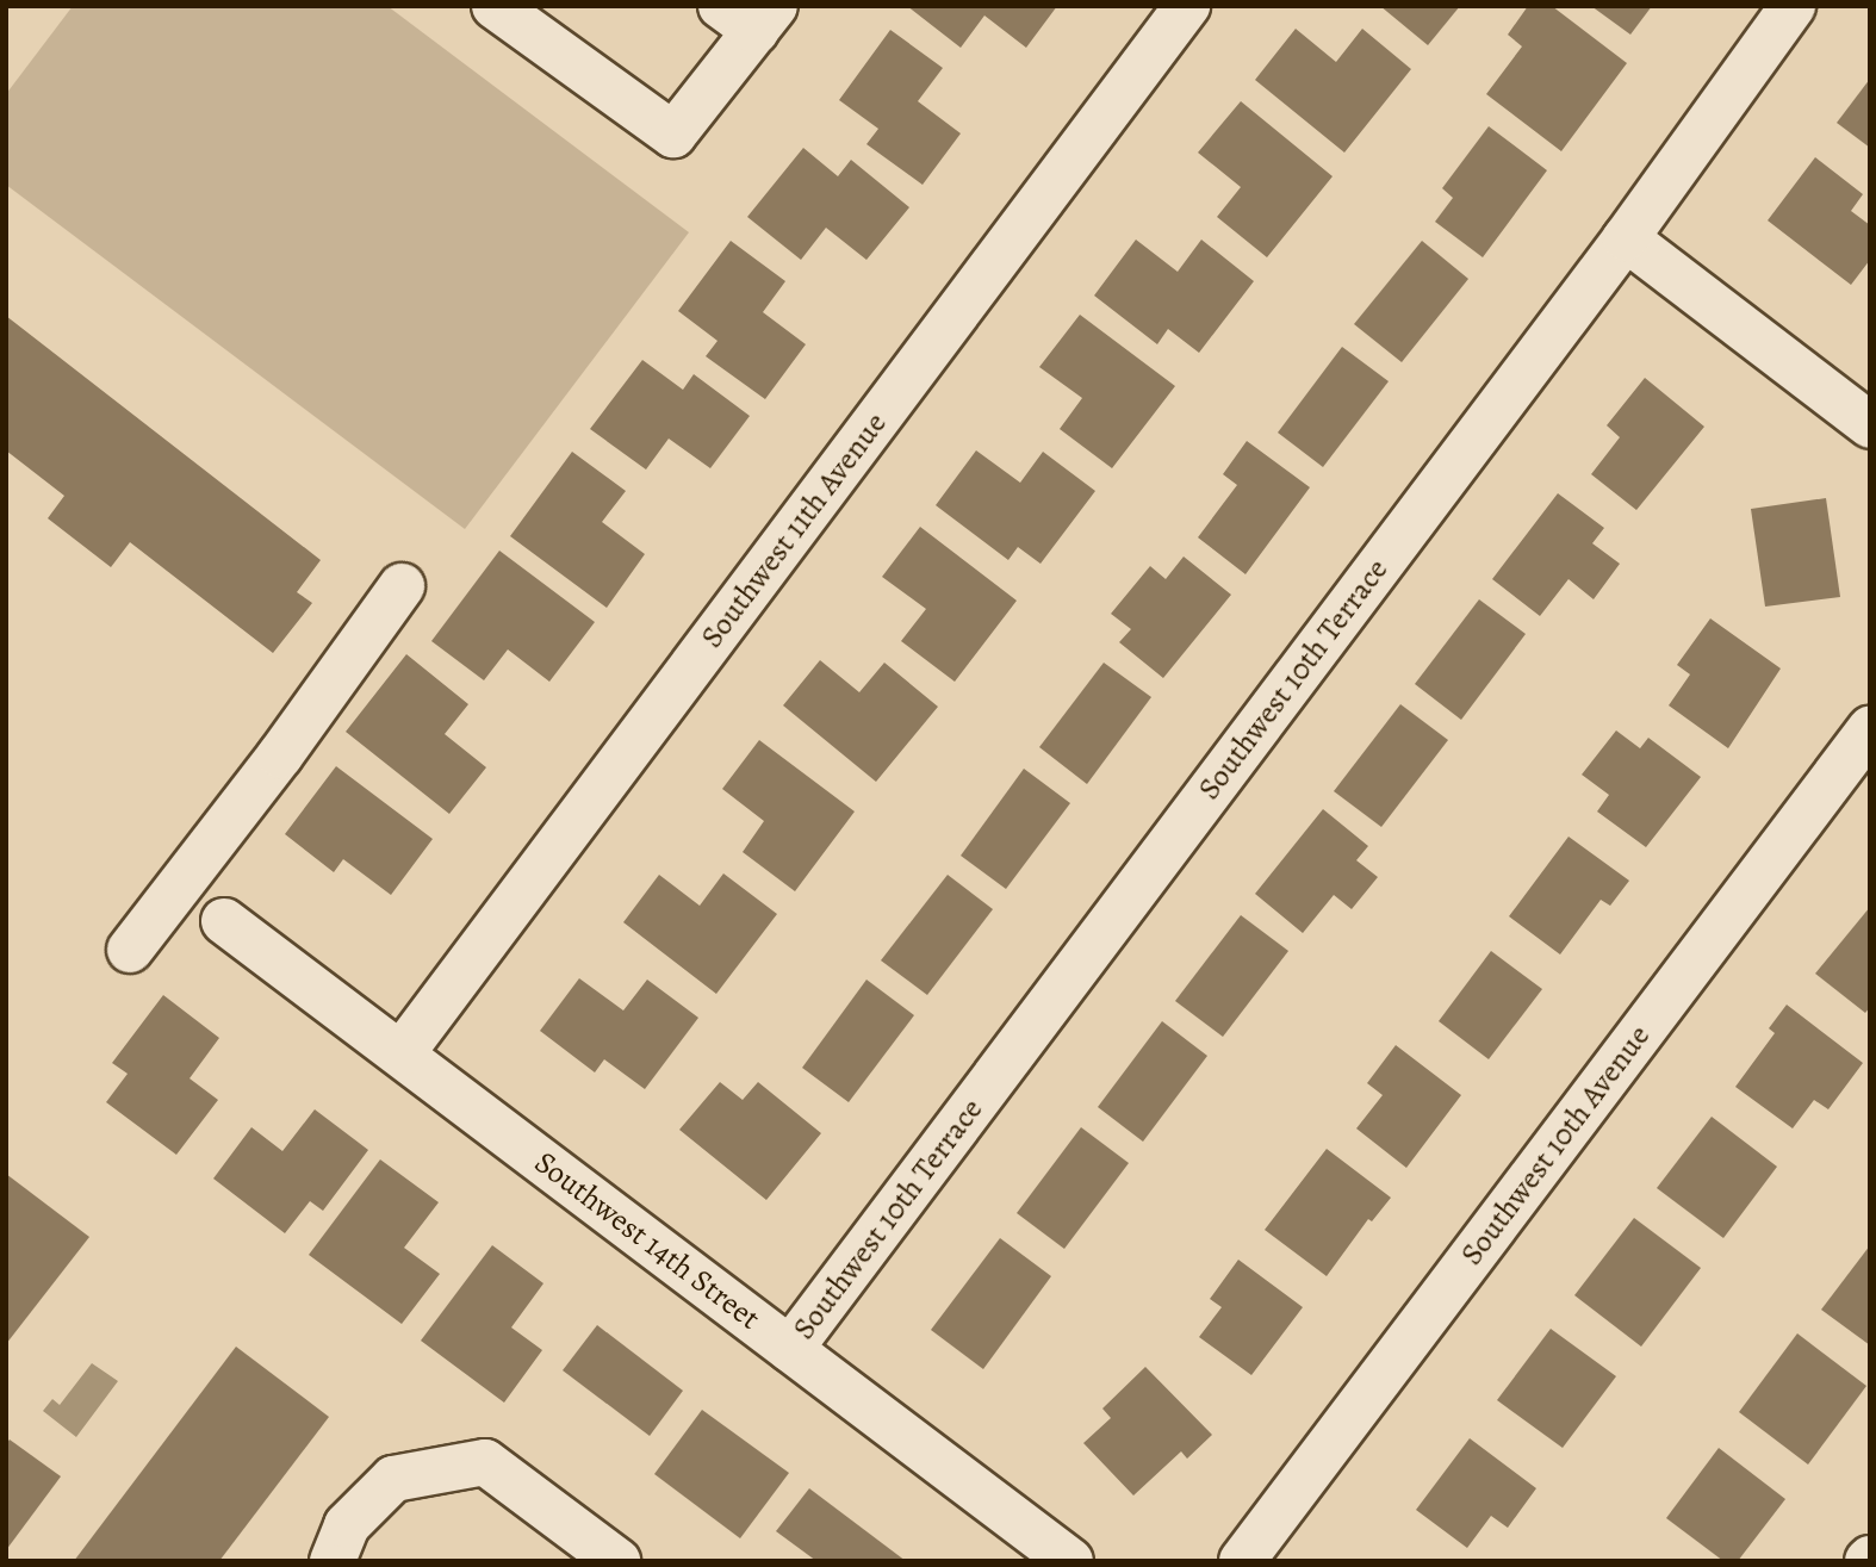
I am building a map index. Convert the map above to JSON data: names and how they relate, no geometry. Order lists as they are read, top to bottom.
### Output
{
  "streets": {
    "street": [
      "Southwest 11th Avenue",
      "Southwest 10th Terrace",
      "Southwest 10th Avenue",
      "Southwest 14th Street"
    ]
  },
  "crossings": [
    ["Southwest 11th Avenue", "Southwest 14th Street"],
    ["Southwest 10th Terrace", "Southwest 14th Street"]
  ]
}
